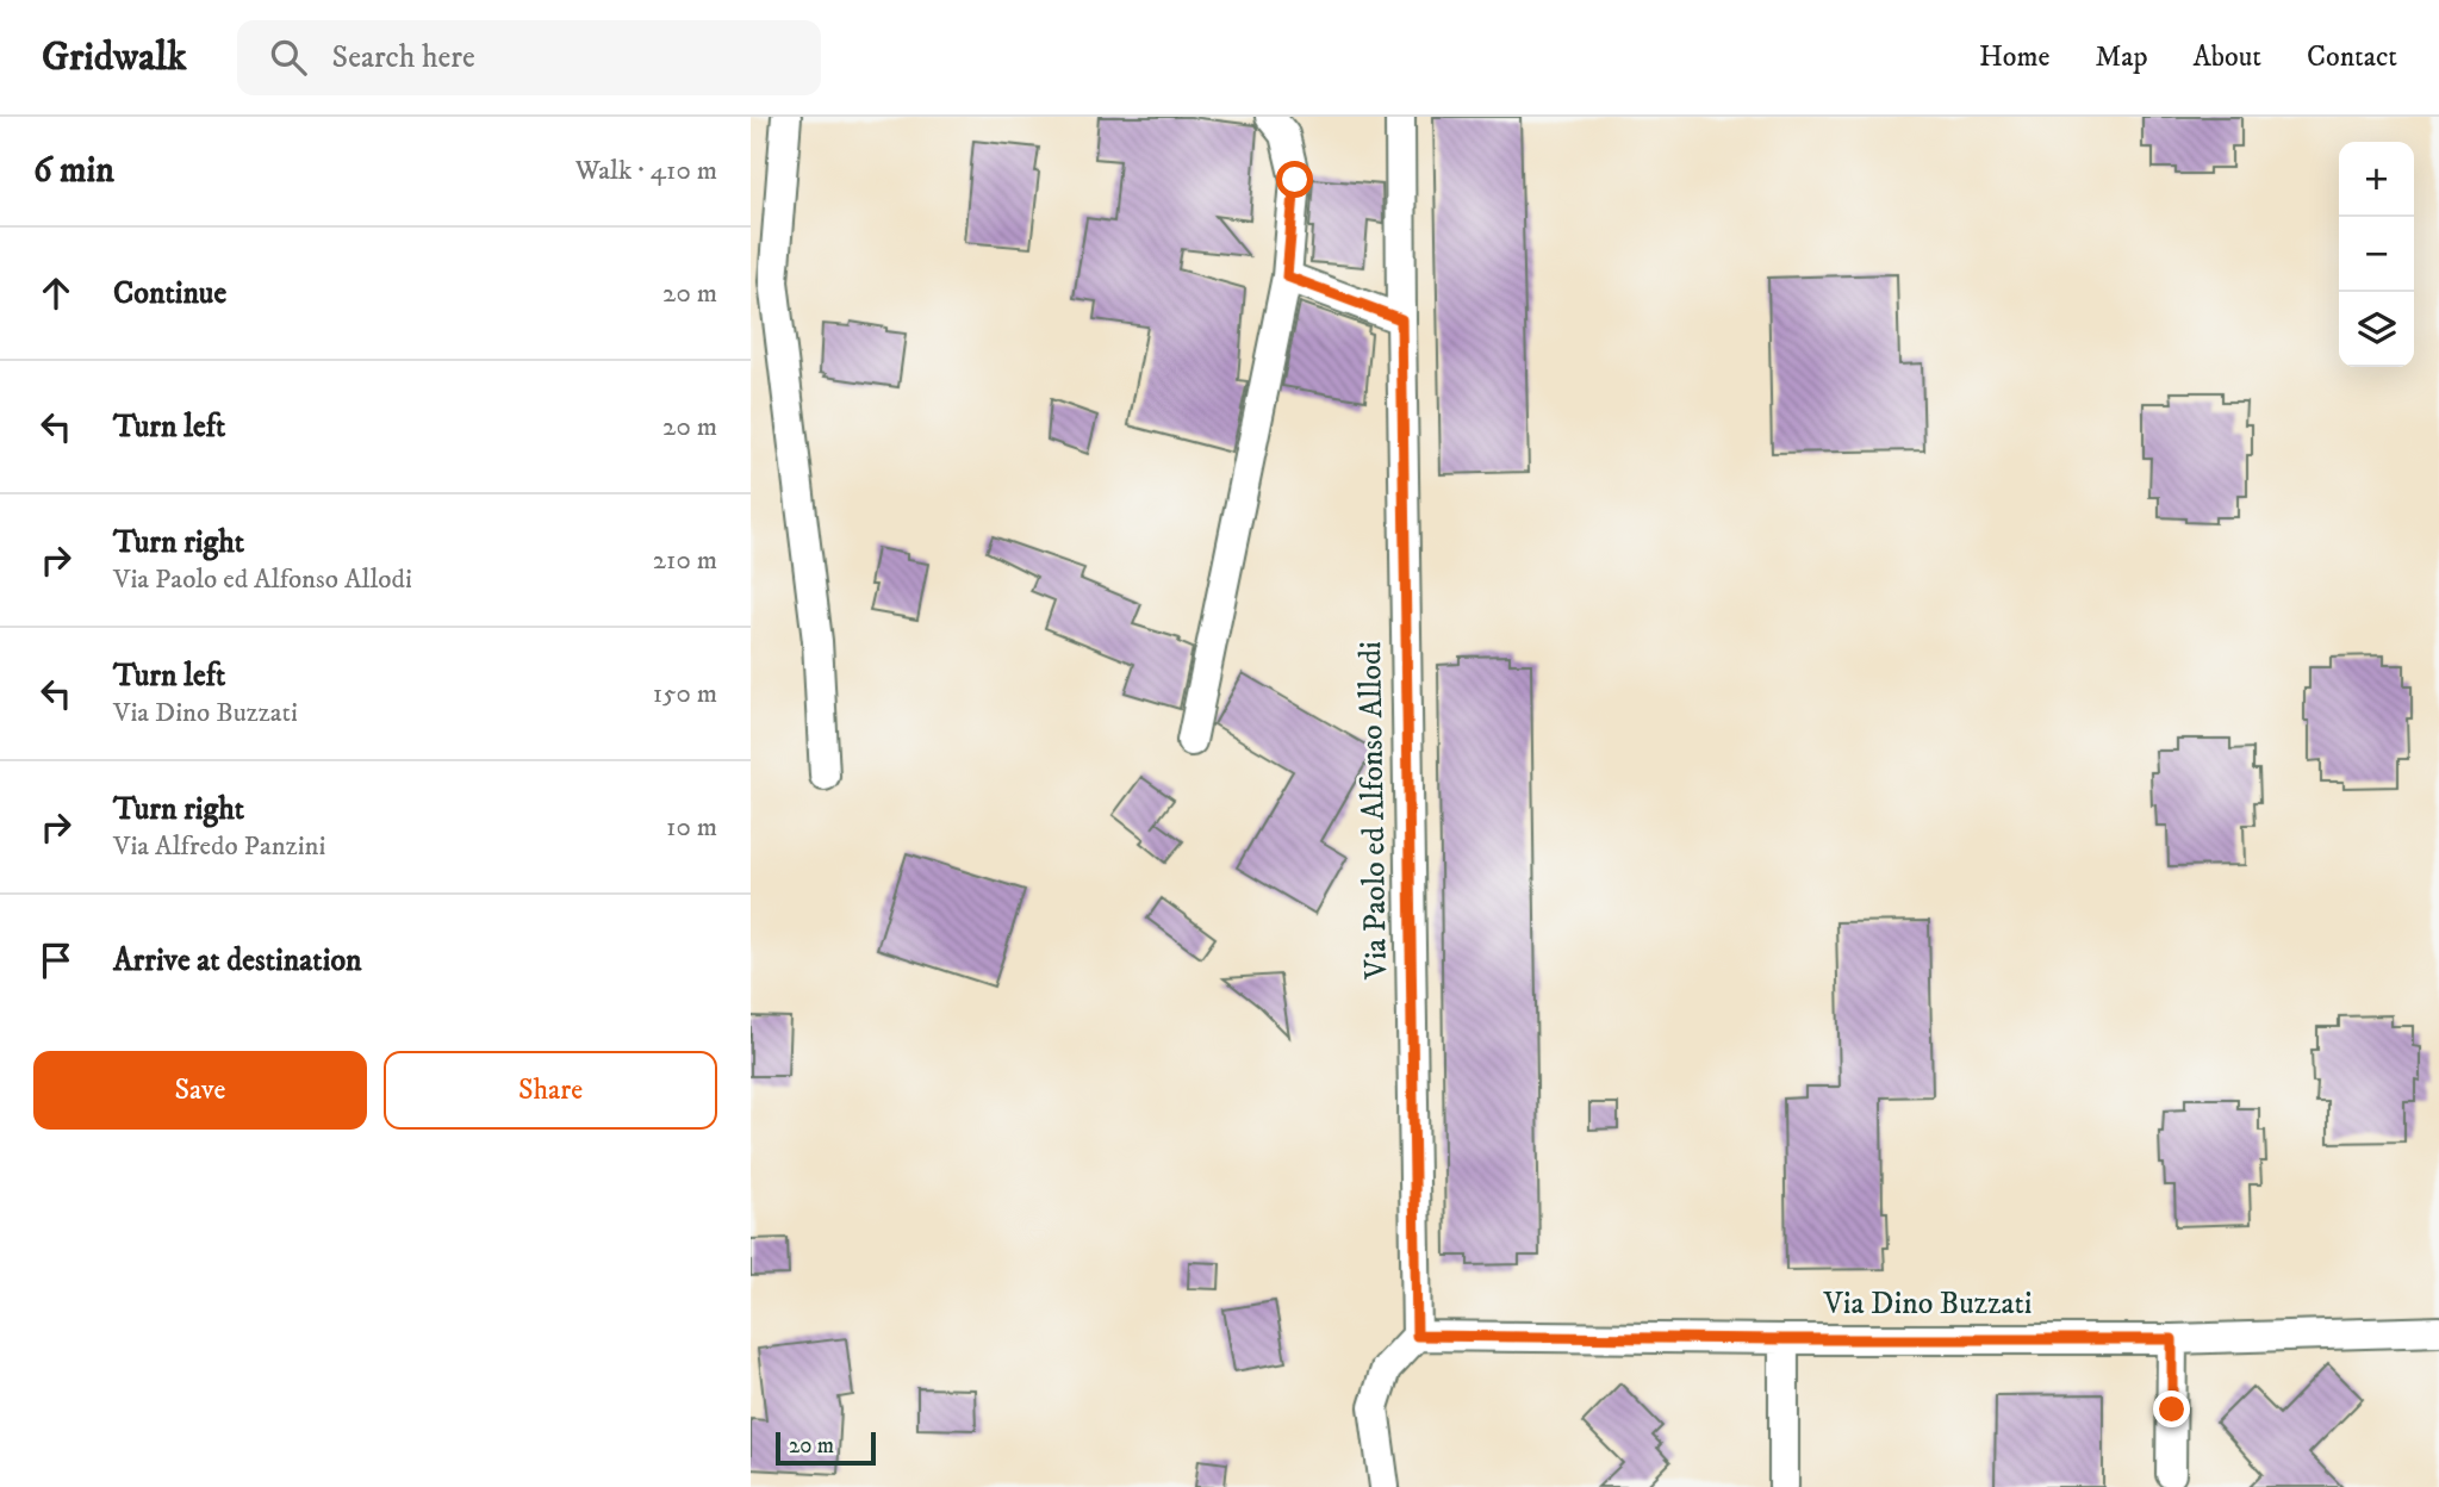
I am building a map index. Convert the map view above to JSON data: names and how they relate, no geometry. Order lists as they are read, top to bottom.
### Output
{
  "streets": {
    "street": ["Via Paolo ed Alfonso Allodi", "Via Dino Buzzati"]
  },
  "crossings": [
    ["Via Paolo ed Alfonso Allodi", "Via Dino Buzzati"]
  ],
  "scale_bar": "20 m",
  "page": {
    "header": "Gridwalk",
    "search": "Search here",
    "nav": [
      "Home",
      "Map",
      "About",
      "Contact"
    ],
    "heading": ["6 min", "Walk · 410 m"],
    "map_buttons": ["+", "−"],
    "list": [
      ["Continue", "20 m"],
      ["Turn left", "20 m"],
      ["Turn right", "Via Paolo ed Alfonso Allodi", "210 m"],
      ["Turn left", "Via Dino Buzzati", "150 m"],
      ["Turn right", "Via Alfredo Panzini", "10 m"],
      "Arrive at destination"
    ],
    "buttons": ["Save", "Share"],
    "scale": "20 m"
  }
}
